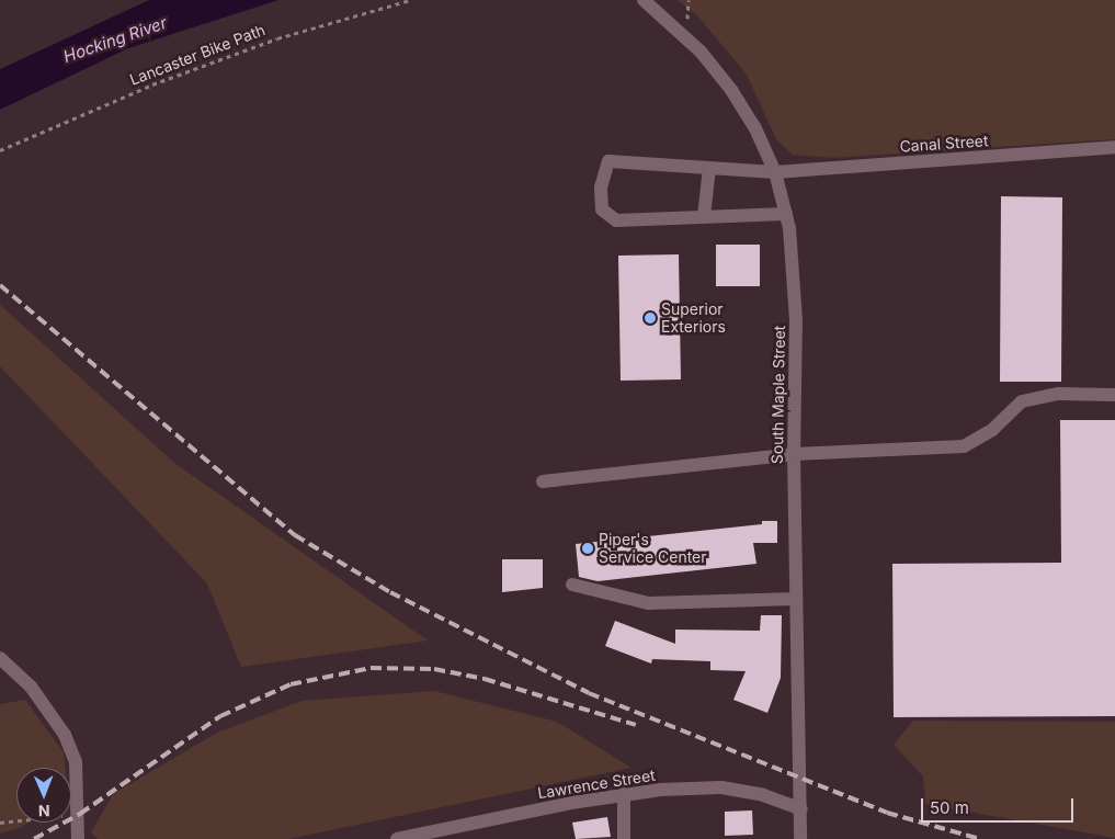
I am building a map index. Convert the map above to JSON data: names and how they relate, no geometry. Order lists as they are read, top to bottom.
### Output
{
  "streets": {
    "street": ["Canal Street", "South Maple Street", "Lawrence Street"],
    "path": ["Lancaster Bike Path"]
  },
  "crossings": [
    ["Canal Street", "South Maple Street"],
    ["South Maple Street", "Lawrence Street"]
  ],
  "water": ["Hocking River"],
  "places": ["Superior Exteriors", "Piper's Service Center"],
  "scale_bar": "50 m",
  "north": "bottom"
}
